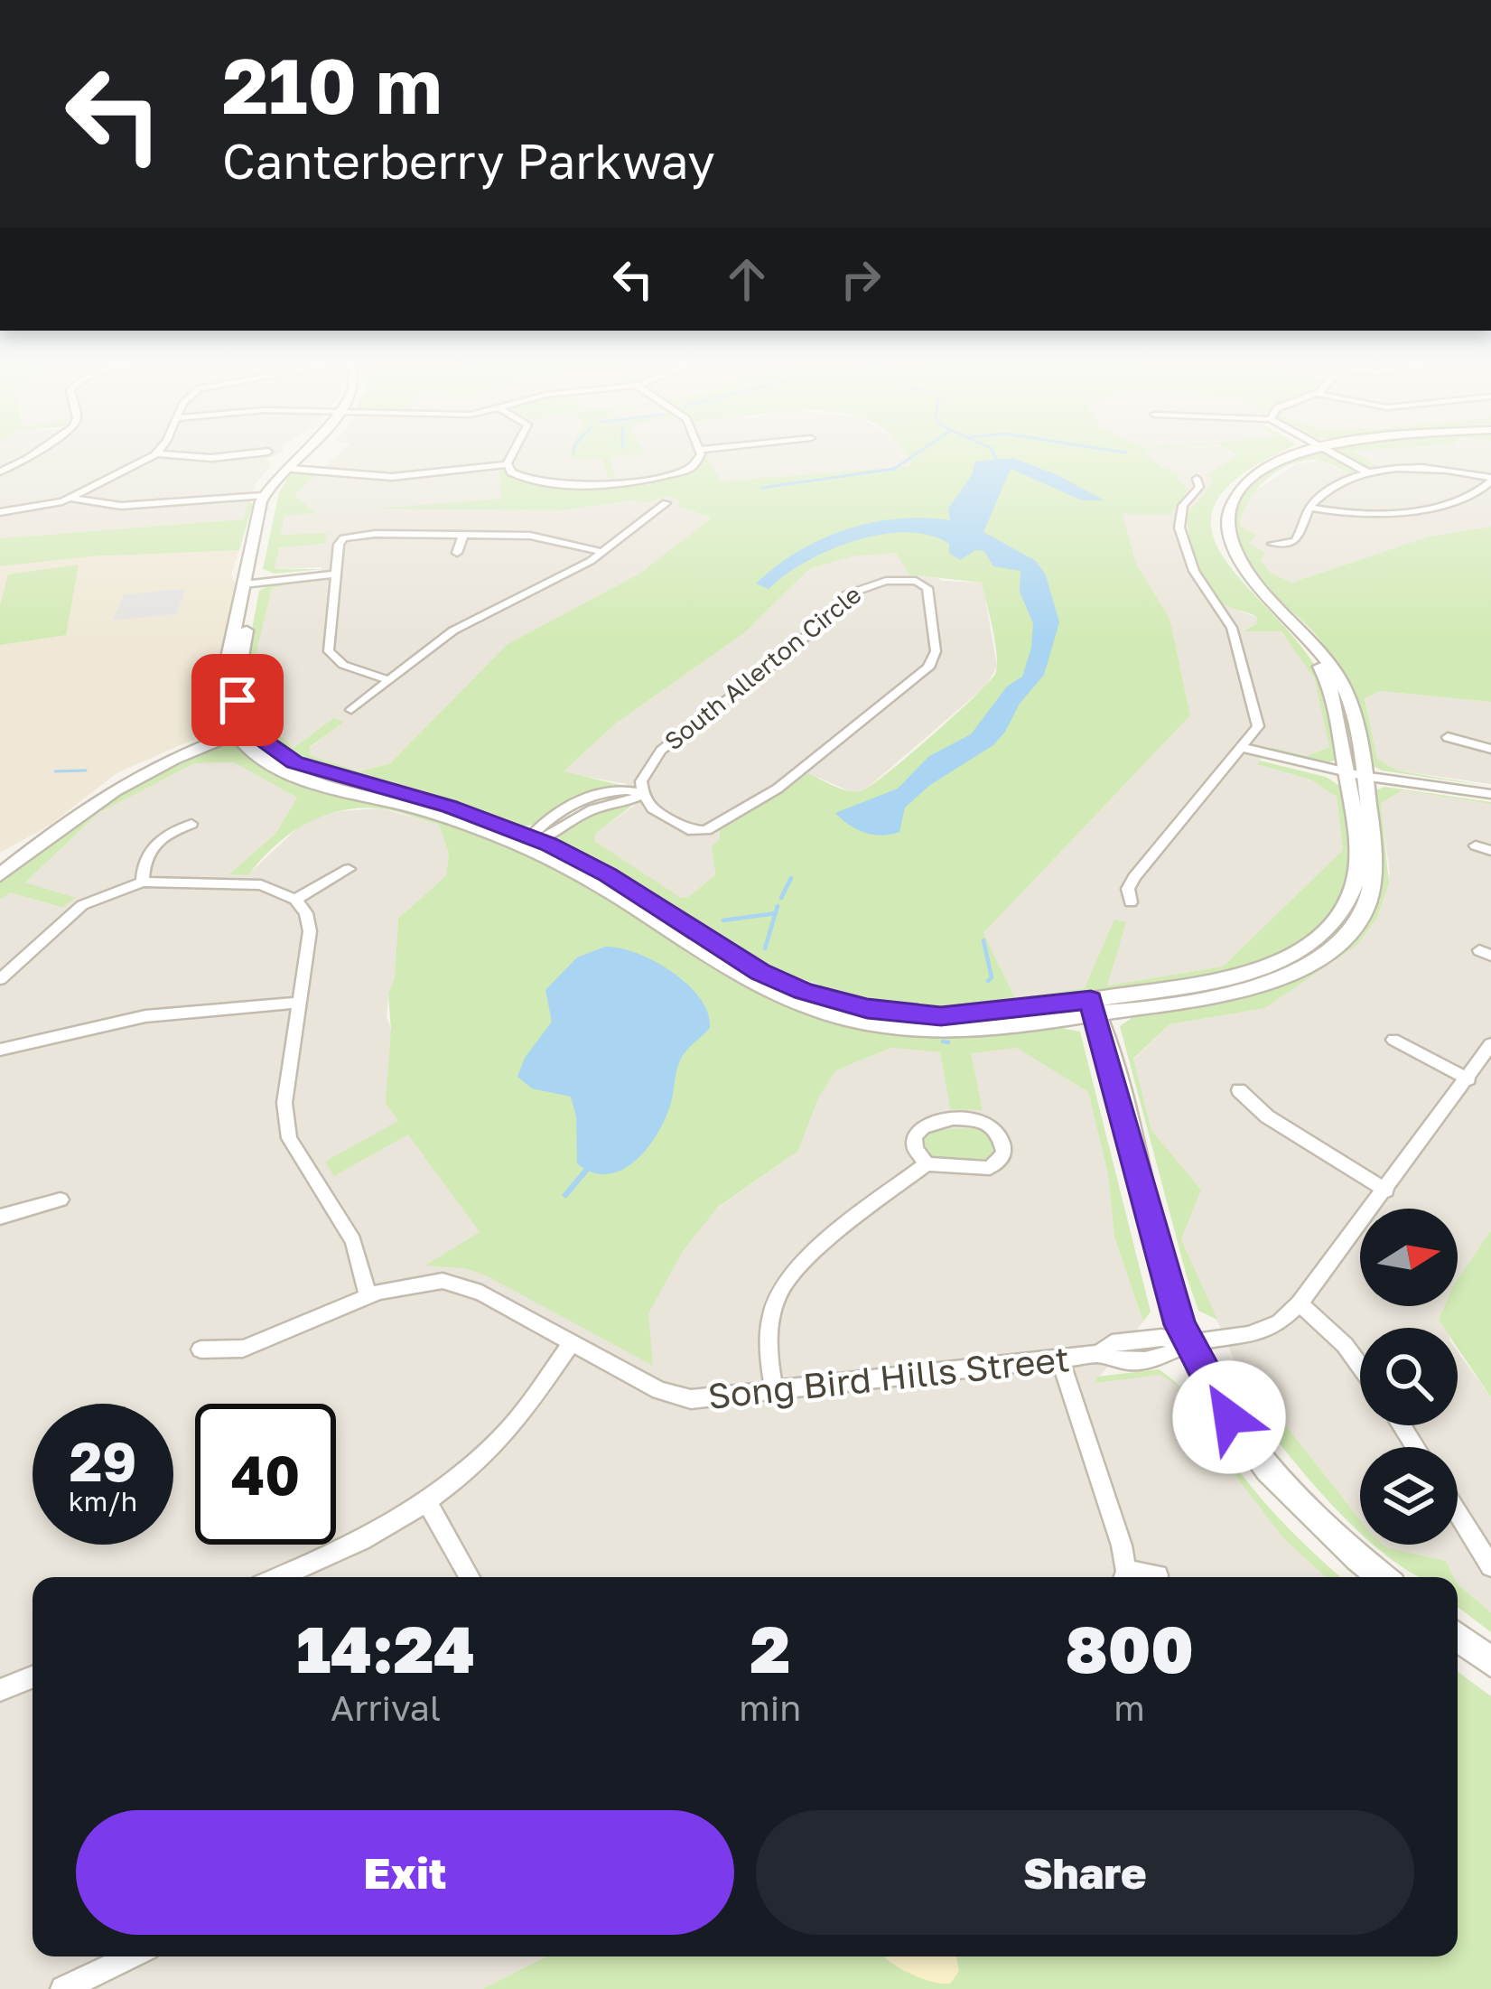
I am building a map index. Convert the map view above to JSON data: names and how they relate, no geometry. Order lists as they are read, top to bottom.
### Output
{
  "streets": {
    "street": ["South Allerton Circle", "Song Bird Hills Street"]
  },
  "north": "right",
  "page": {
    "turn": ["210 m", "Canterberry Parkway"],
    "speed": "29 km/h",
    "limit": "40",
    "eta": [
      "14:24",
      "Arrival",
      "2",
      "min",
      "800",
      "m"
    ],
    "buttons": ["Exit", "Share"]
  }
}
